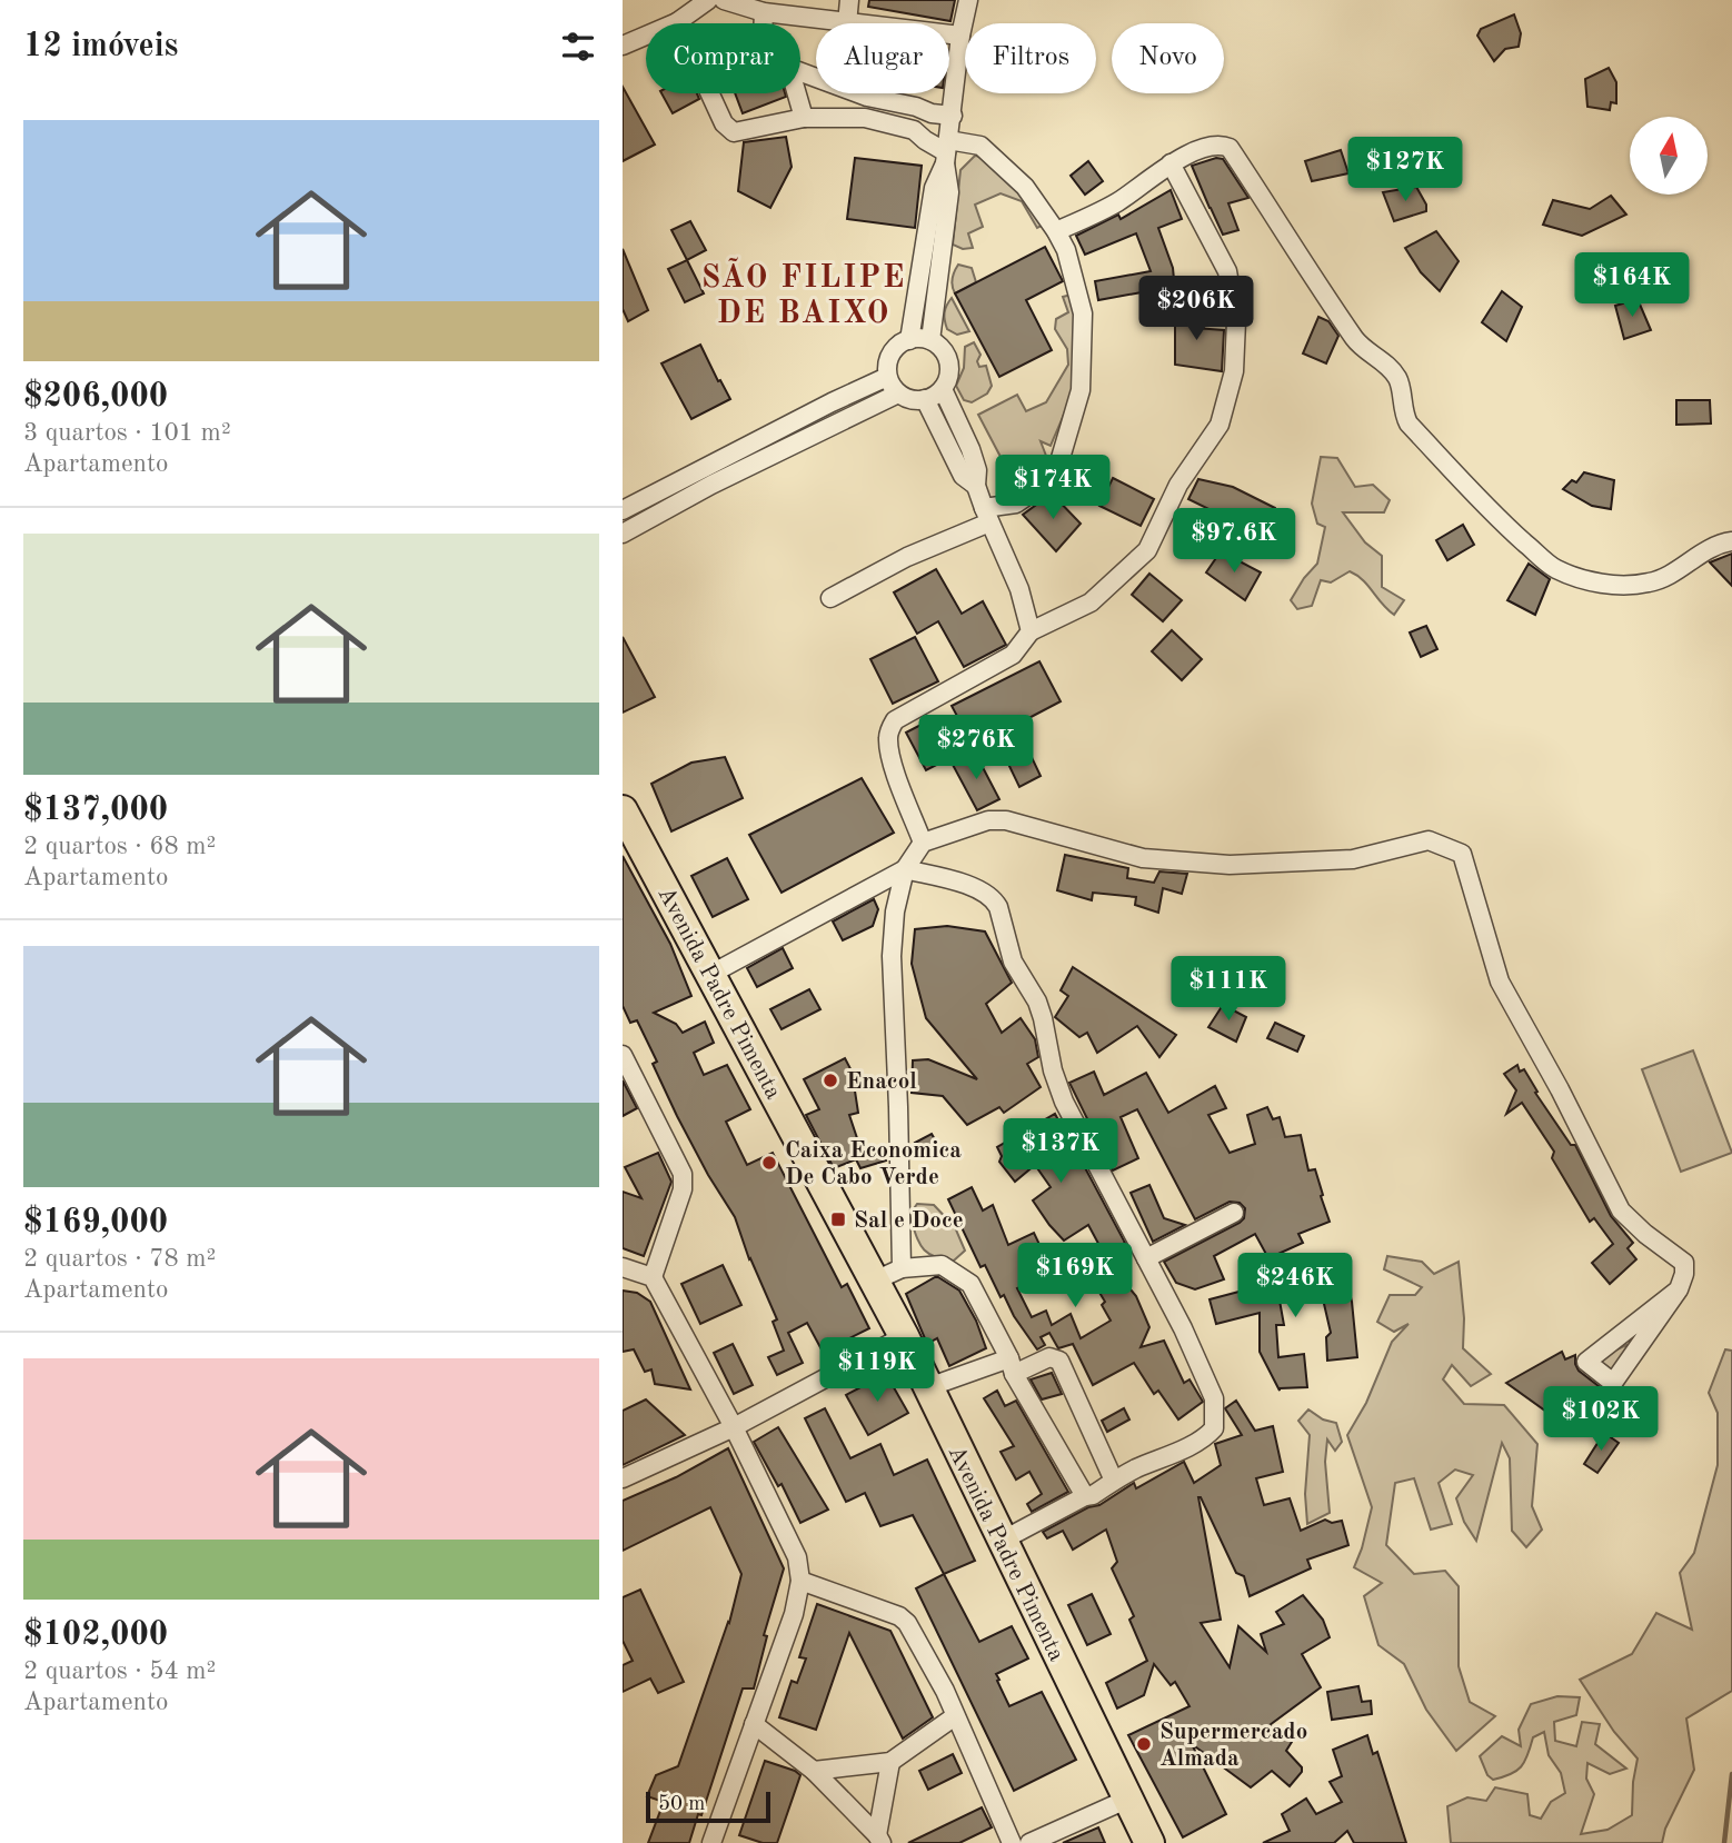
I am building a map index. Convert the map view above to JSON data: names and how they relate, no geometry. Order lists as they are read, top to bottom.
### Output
{
  "streets": {
    "main road": ["Avenida Padre Pimenta"]
  },
  "districts": ["SÃO FILIPE DE BAIXO"],
  "places": {
    "other": ["Enacol", "Caixa Economica De Cabo Verde", "Supermercado Almada"],
    "transit": ["Sal e Doce"]
  },
  "scale_bar": "50 m",
  "north": "top",
  "page": {
    "heading": "12 imóveis",
    "chip": [
      "Comprar",
      "Alugar",
      "Filtros",
      "Novo"
    ],
    "list": [
      {
        "name": "$206,000",
        "note": "3 quartos · 101 m² · Apartamento"
      },
      {
        "name": "$137,000",
        "note": "2 quartos · 68 m² · Apartamento"
      },
      {
        "name": "$169,000",
        "note": "2 quartos · 78 m² · Apartamento"
      },
      {
        "name": "$102,000",
        "note": "2 quartos · 54 m² · Apartamento"
      }
    ],
    "price": [
      "$127K",
      "$164K",
      "$206K",
      "$174K",
      "$97.6K",
      "$276K",
      "$111K",
      "$137K",
      "$169K",
      "$246K",
      "$119K",
      "$102K"
    ],
    "scale": "50 m"
  }
}
